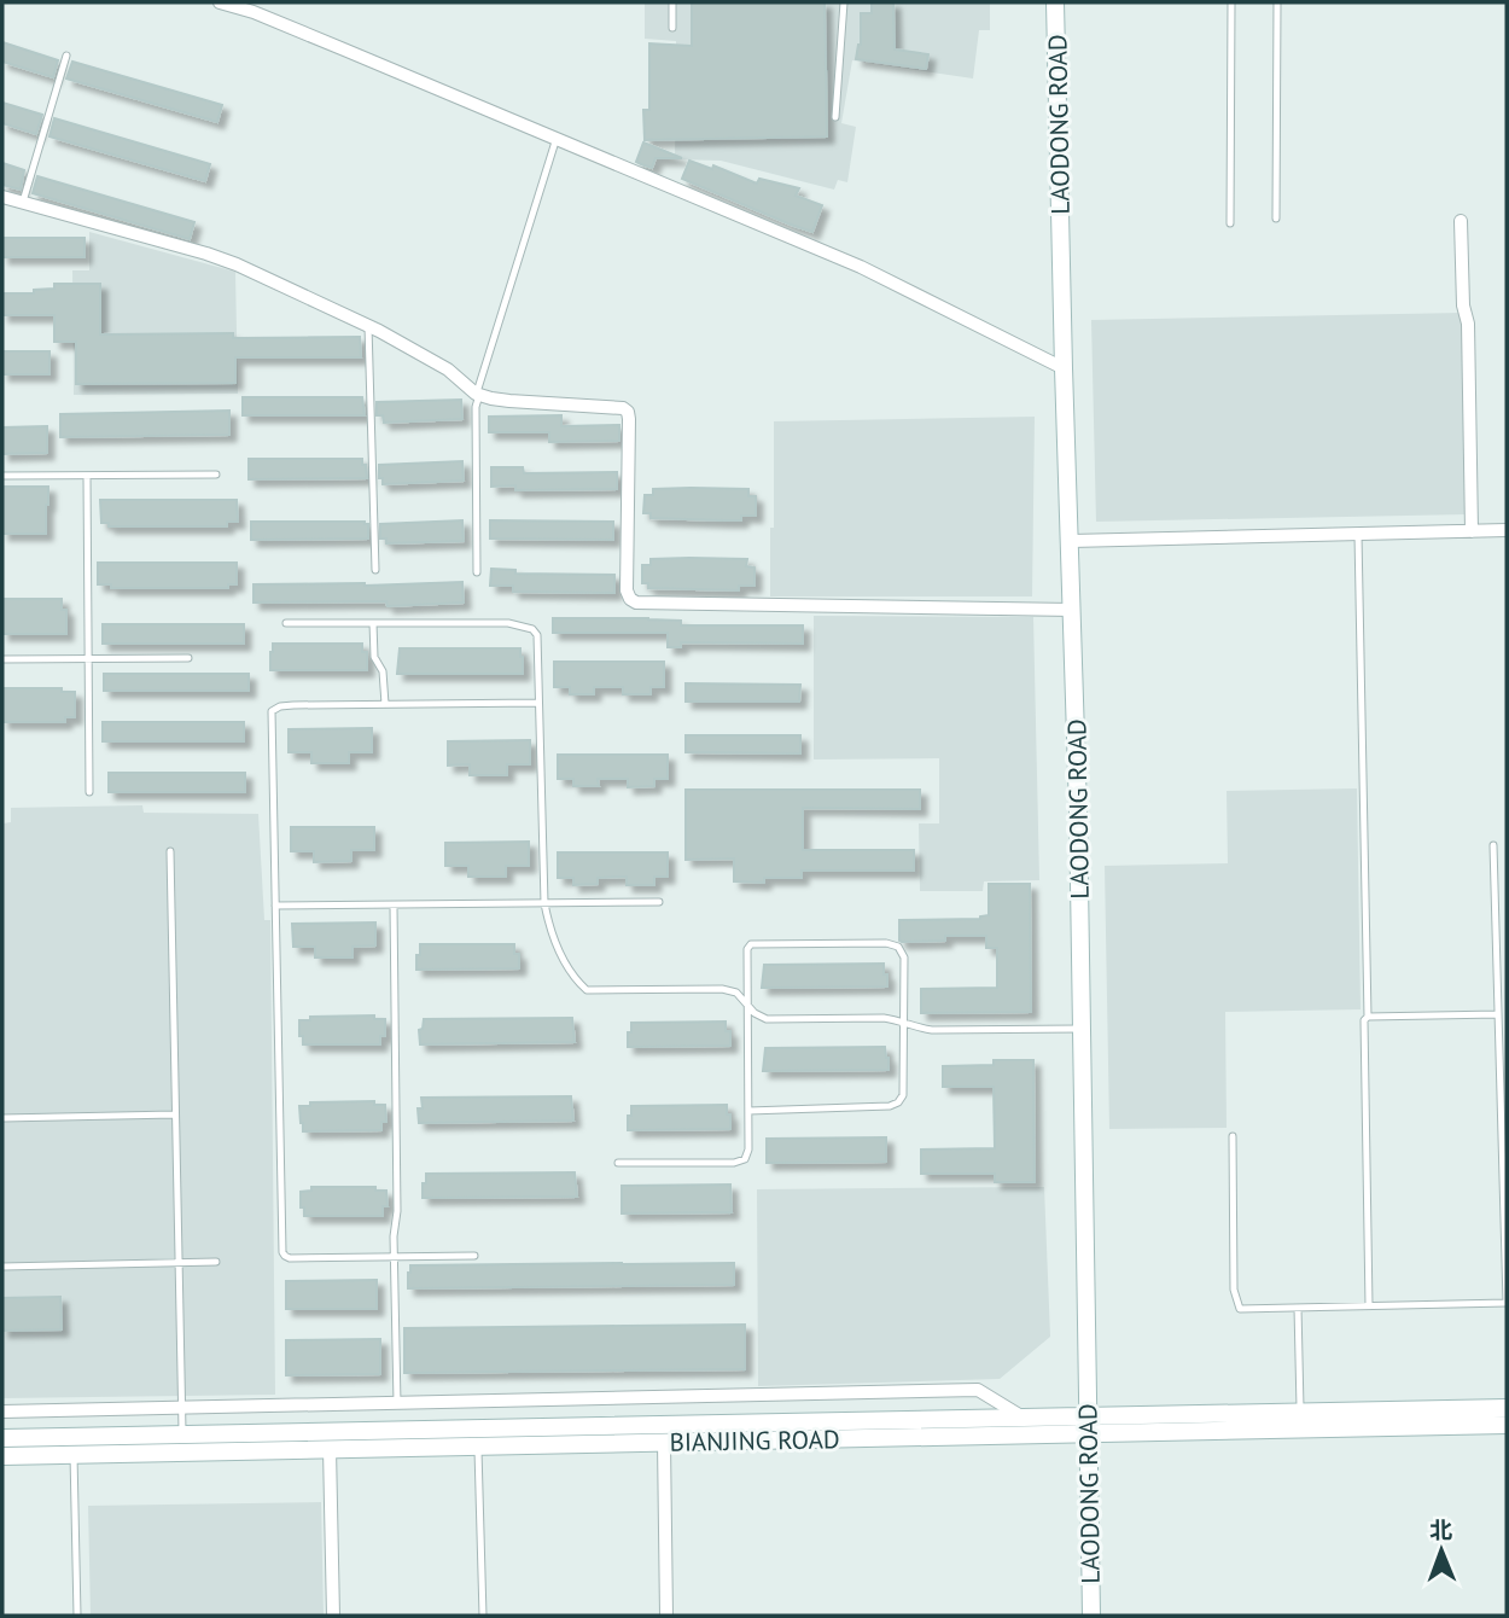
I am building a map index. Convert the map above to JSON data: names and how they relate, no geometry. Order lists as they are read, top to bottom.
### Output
{
  "streets": {
    "main road": ["LAODONG ROAD", "BIANJING ROAD"]
  },
  "crossings": [
    ["LAODONG ROAD", "BIANJING ROAD"]
  ],
  "north": "top"
}
